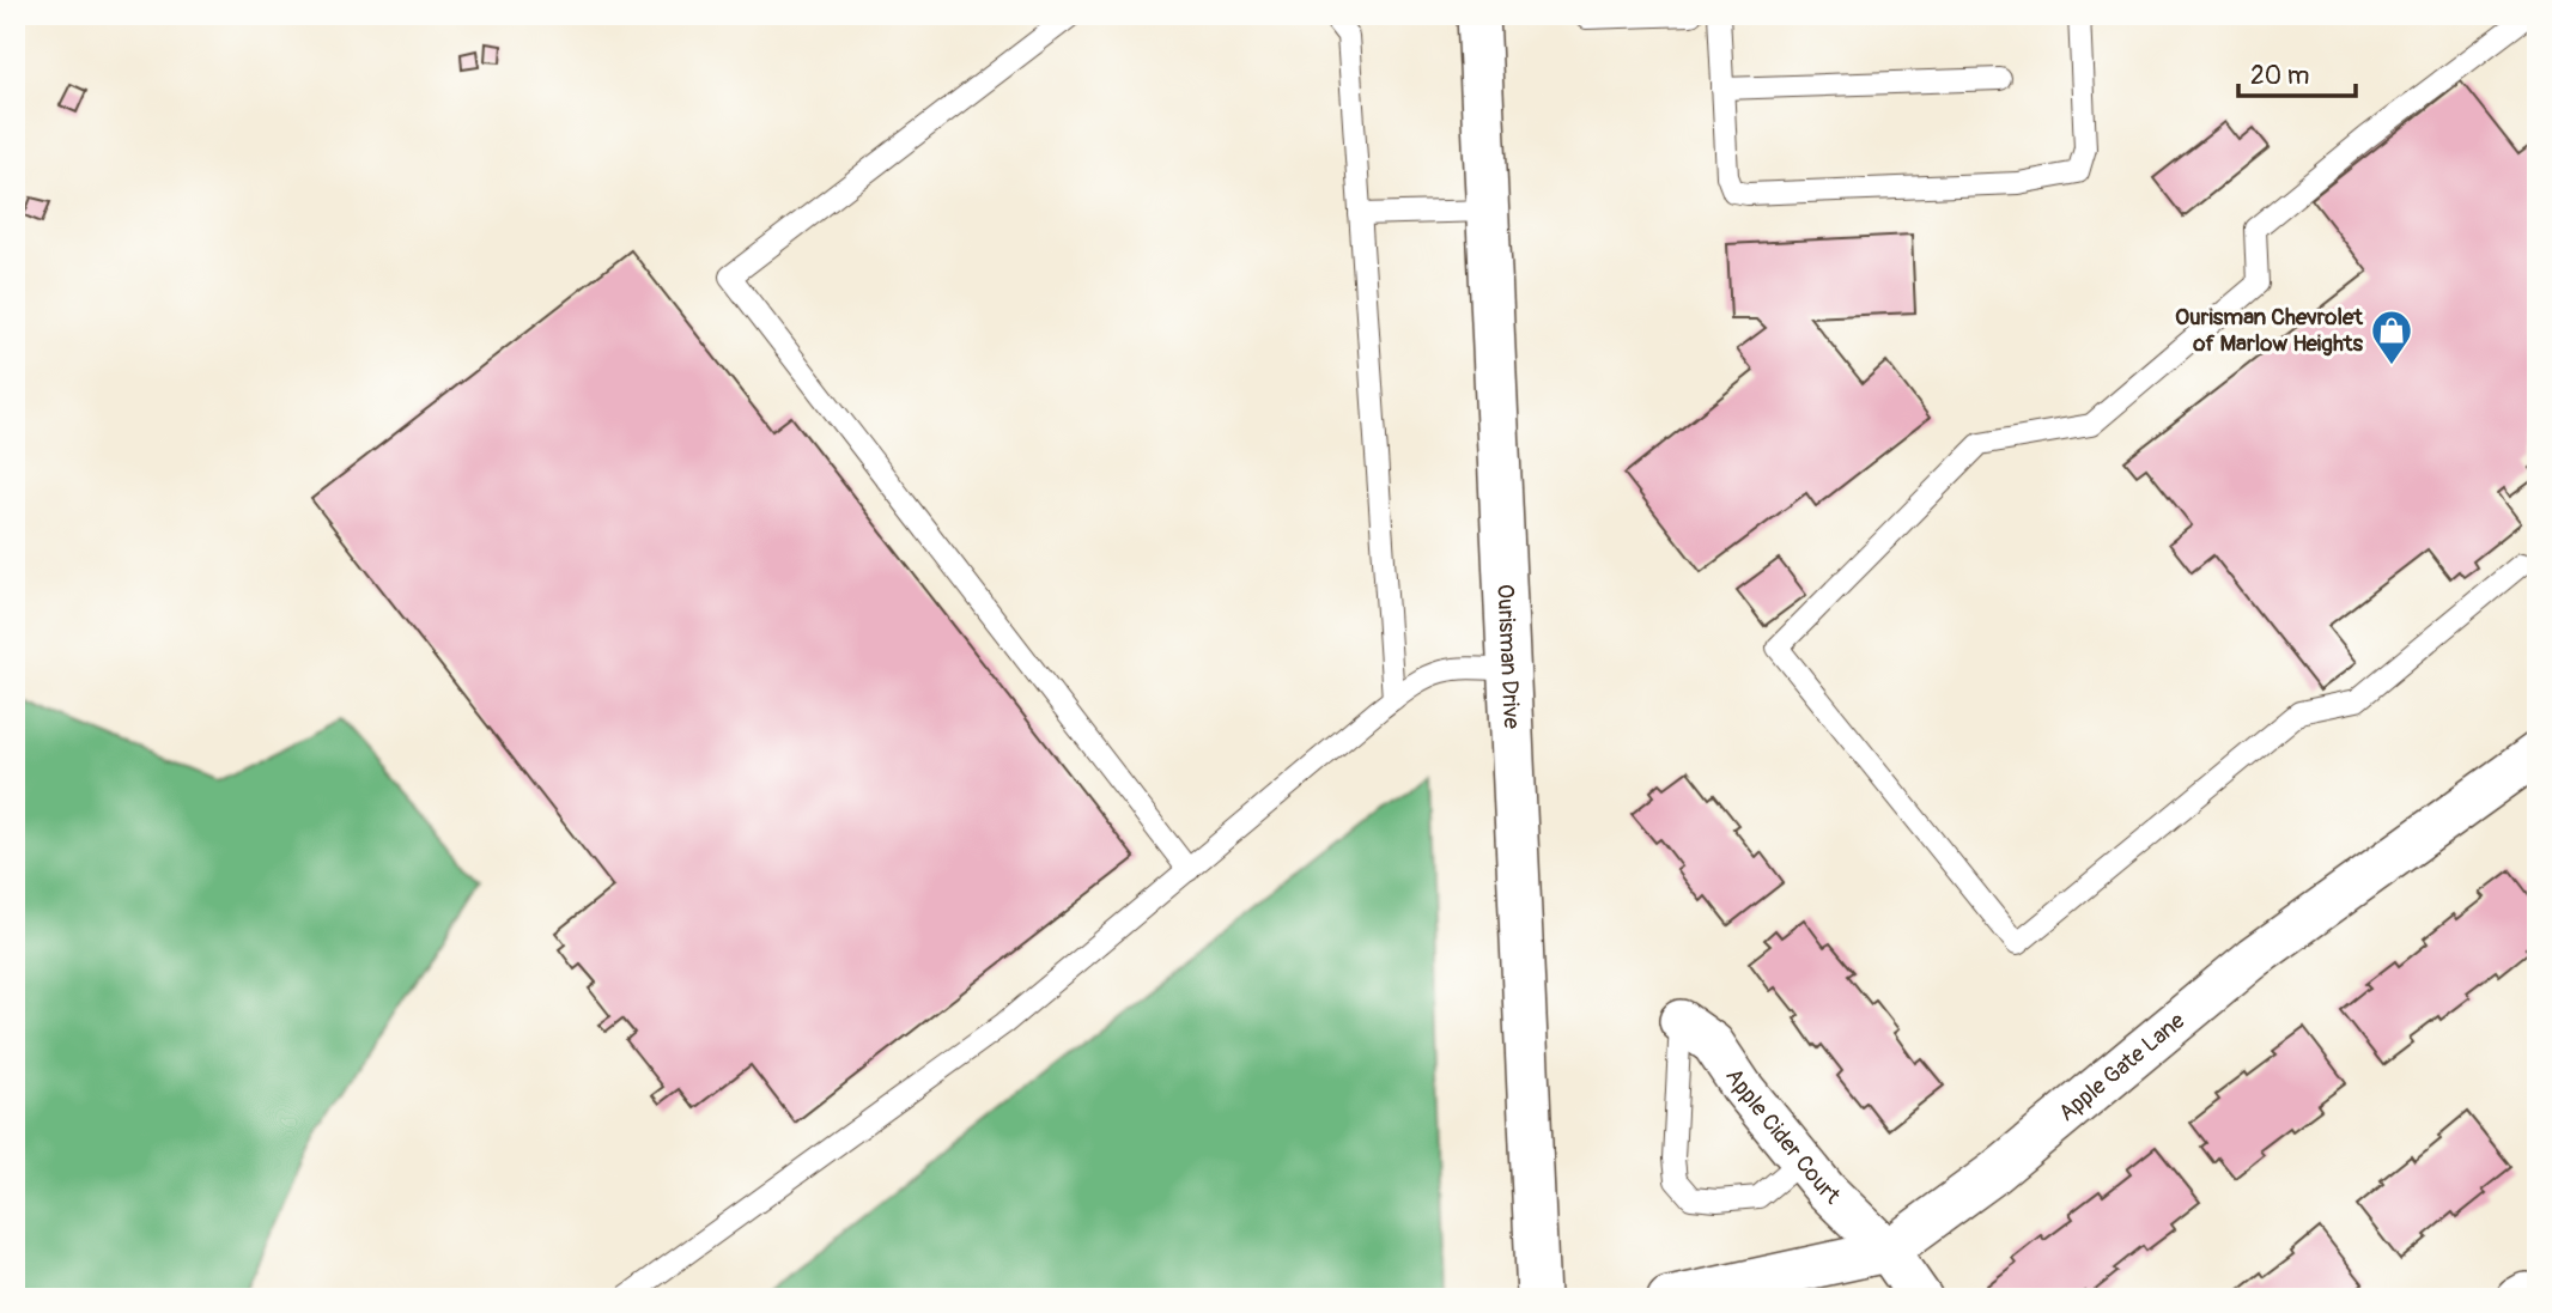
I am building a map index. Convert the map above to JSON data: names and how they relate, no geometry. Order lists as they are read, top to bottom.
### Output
{
  "streets": {
    "street": ["Ourisman Drive", "Apple Gate Lane", "Apple Cider Court"]
  },
  "crossings": [
    ["Apple Gate Lane", "Apple Cider Court"]
  ],
  "places": {
    "shop": ["Ourisman Chevrolet of Marlow Heights"]
  },
  "scale_bar": "20 m"
}
